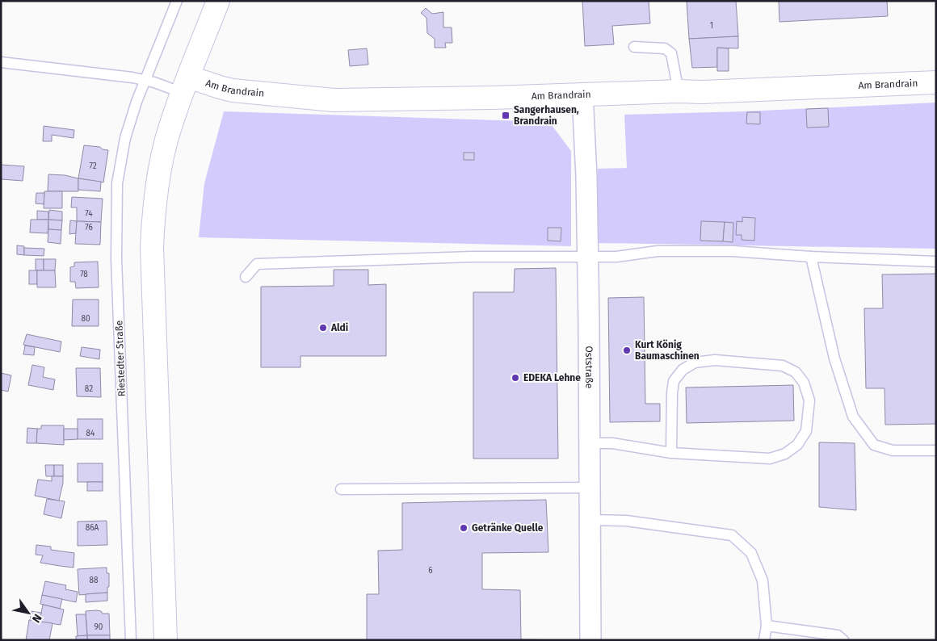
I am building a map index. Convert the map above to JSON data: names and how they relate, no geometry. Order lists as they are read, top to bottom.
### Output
{
  "streets": {
    "main road": ["Am Brandrain"],
    "street": ["Oststraße"],
    "lane": ["Riestedter Straße"]
  },
  "crossings": [
    ["Am Brandrain", "Oststraße"]
  ],
  "places": {
    "transit": ["Sangerhausen, Brandrain"],
    "other": [
      "Aldi",
      "Kurt König Baumaschinen",
      "EDEKA Lehne",
      "Getränke Quelle"
    ]
  },
  "house_numbers": [
    "1",
    "72",
    "74",
    "76",
    "78",
    "80",
    "82",
    "84",
    "86A",
    "6",
    "88",
    "90"
  ],
  "north": "bottom right"
}
